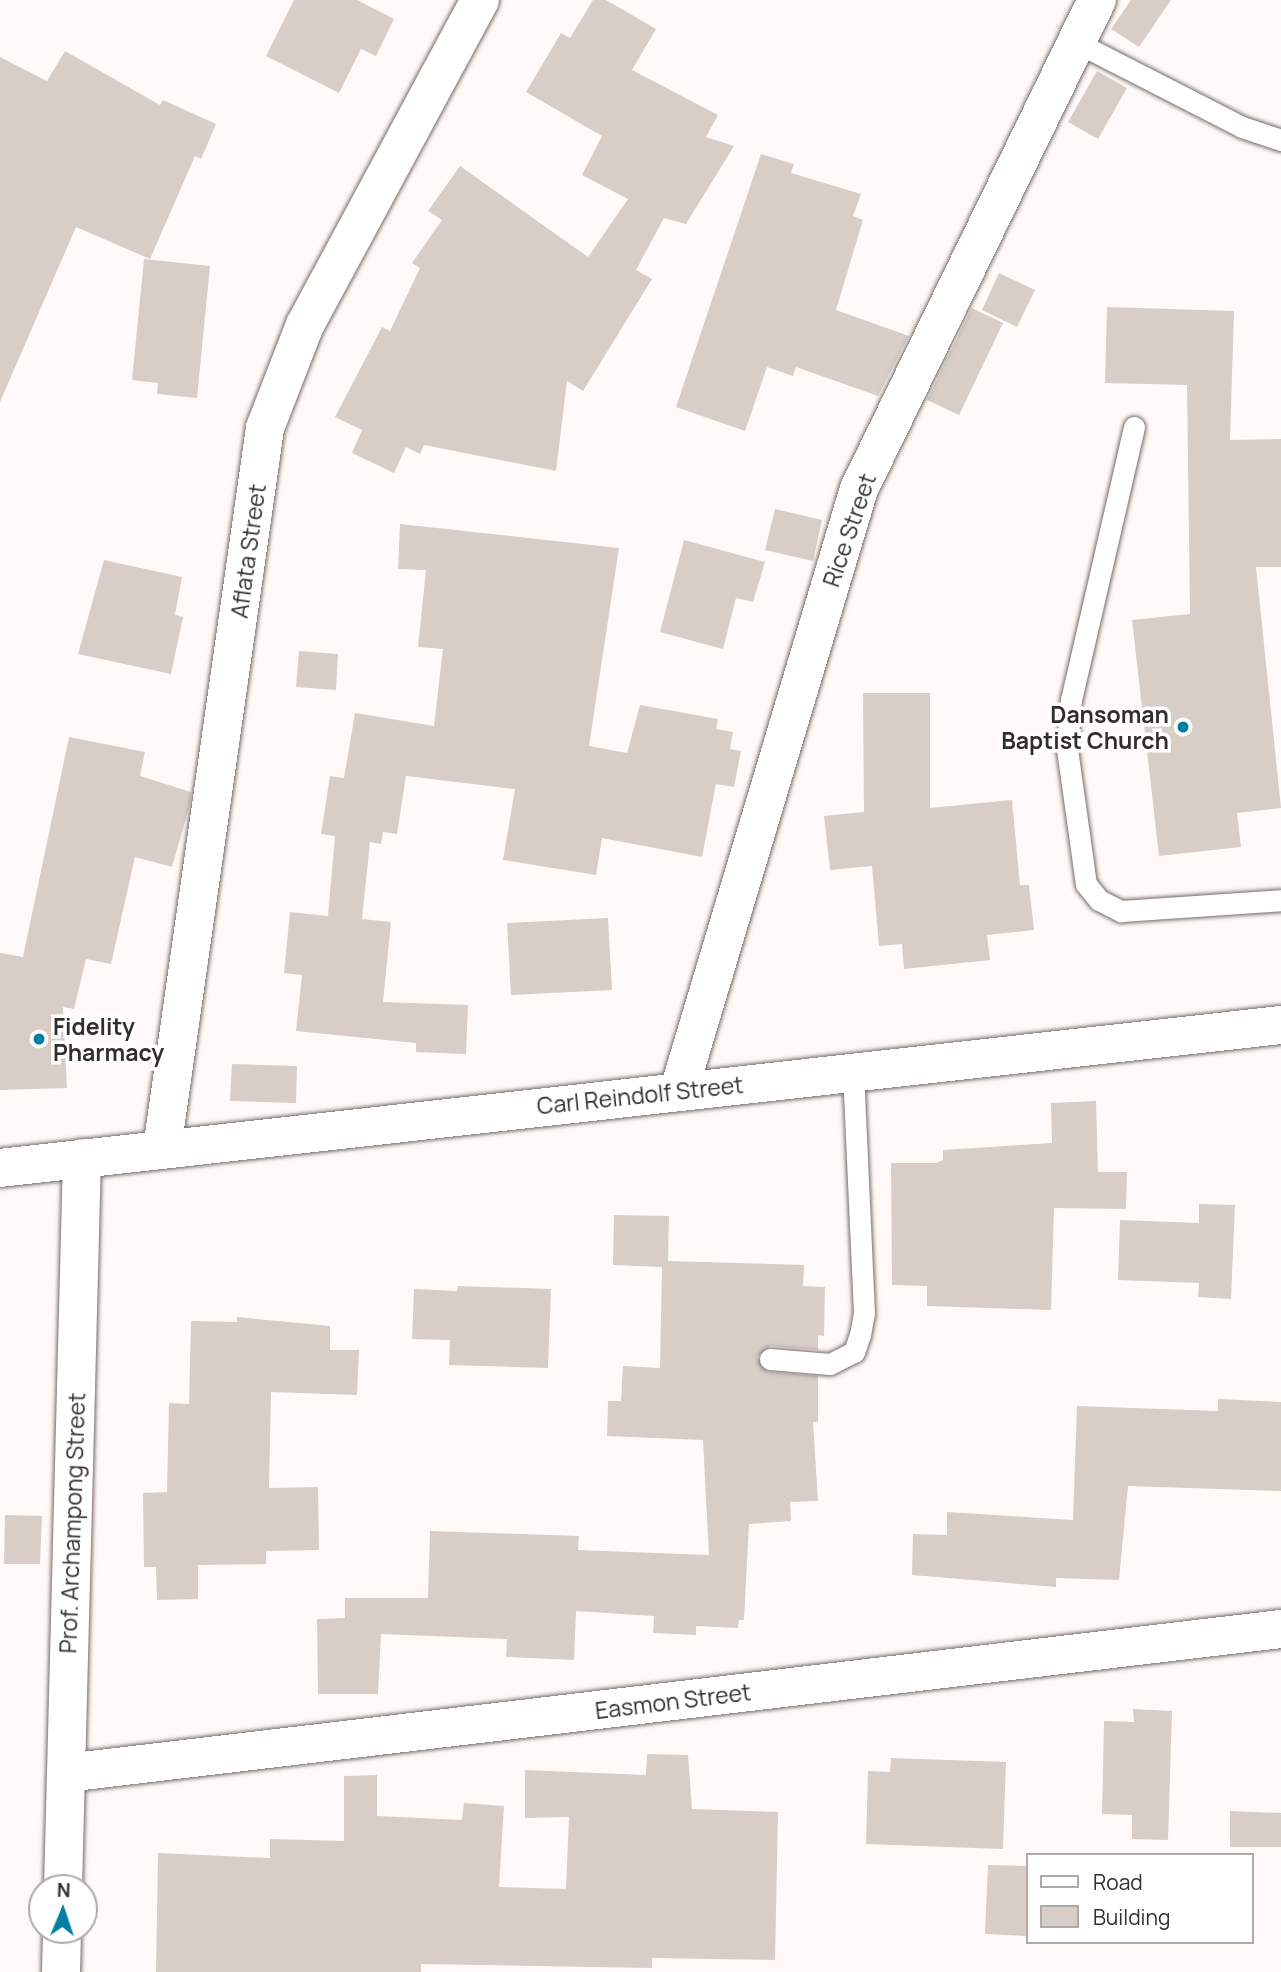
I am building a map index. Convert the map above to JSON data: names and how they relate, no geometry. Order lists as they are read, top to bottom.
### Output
{
  "streets": {
    "street": [
      "Rice Street",
      "Aflata Street",
      "Carl Reindolf Street",
      "Prof. Archampong Street",
      "Easmon Street"
    ]
  },
  "crossings": [
    ["Rice Street", "Carl Reindolf Street"],
    ["Aflata Street", "Carl Reindolf Street"],
    ["Carl Reindolf Street", "Prof. Archampong Street"],
    ["Prof. Archampong Street", "Easmon Street"]
  ],
  "places": ["Dansoman Baptist Church", "Fidelity Pharmacy"],
  "legend": ["Road", "Building"],
  "north": "top"
}
